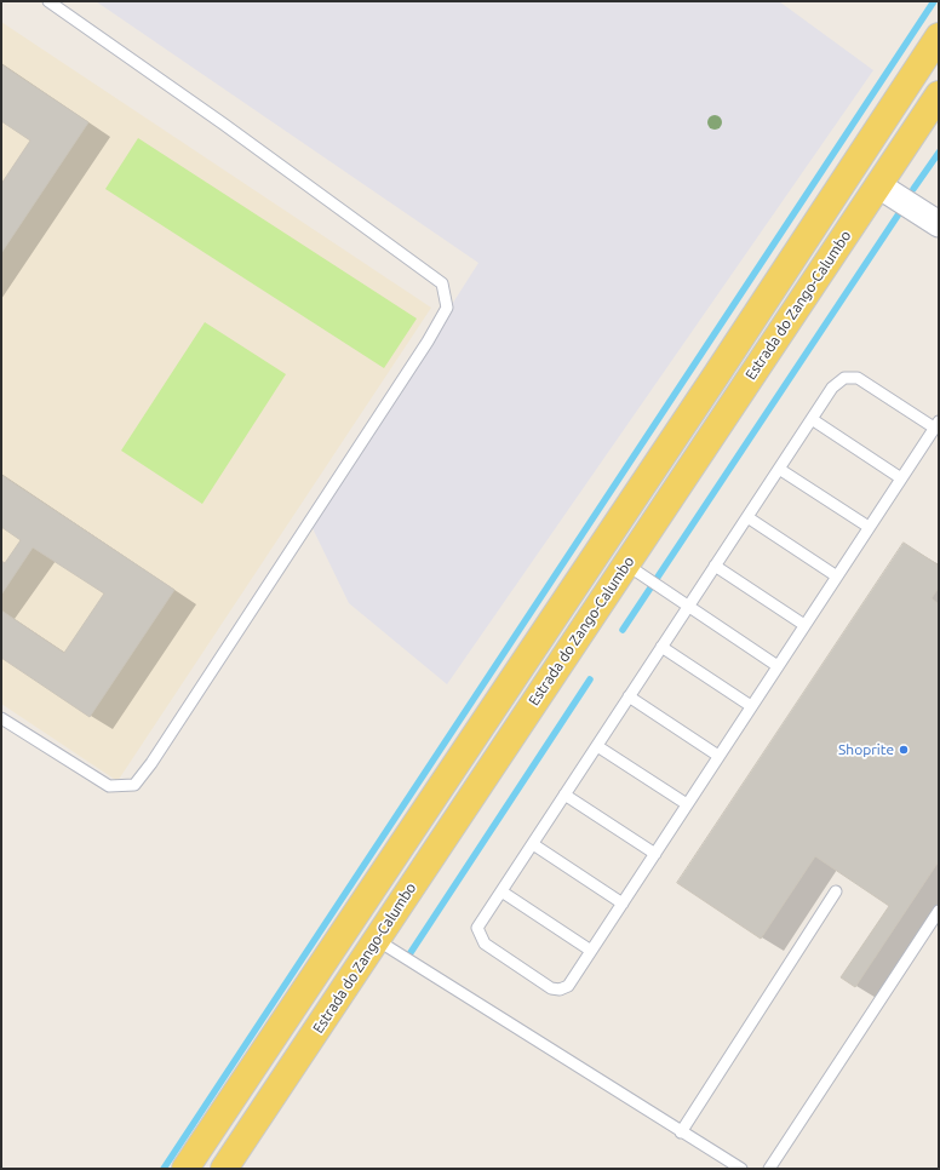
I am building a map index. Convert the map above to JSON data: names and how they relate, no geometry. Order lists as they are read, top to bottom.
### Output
{
  "streets": {
    "main road": ["Estrada do Zango-Calumbo"]
  },
  "places": ["Shoprite"]
}
